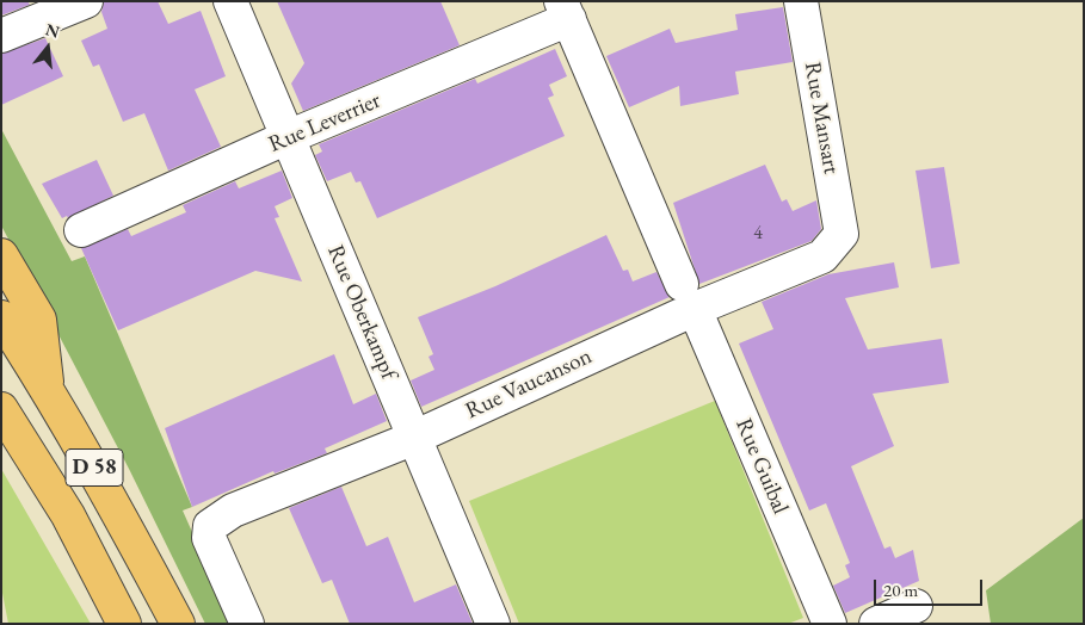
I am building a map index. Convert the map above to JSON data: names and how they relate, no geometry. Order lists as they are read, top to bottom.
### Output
{
  "streets": {
    "highway": ["D 58"],
    "street": [
      "Rue Mansart",
      "Rue Leverrier",
      "Rue Oberkampf",
      "Rue Vaucanson",
      "Rue Guibal"
    ]
  },
  "crossings": [
    ["Rue Mansart", "Rue Vaucanson"],
    ["Rue Leverrier", "Rue Oberkampf"],
    ["Rue Leverrier", "Rue Guibal"],
    ["Rue Oberkampf", "Rue Vaucanson"],
    ["Rue Vaucanson", "Rue Guibal"]
  ],
  "house_numbers": ["4"],
  "scale_bar": "20 m",
  "north": "top"
}
